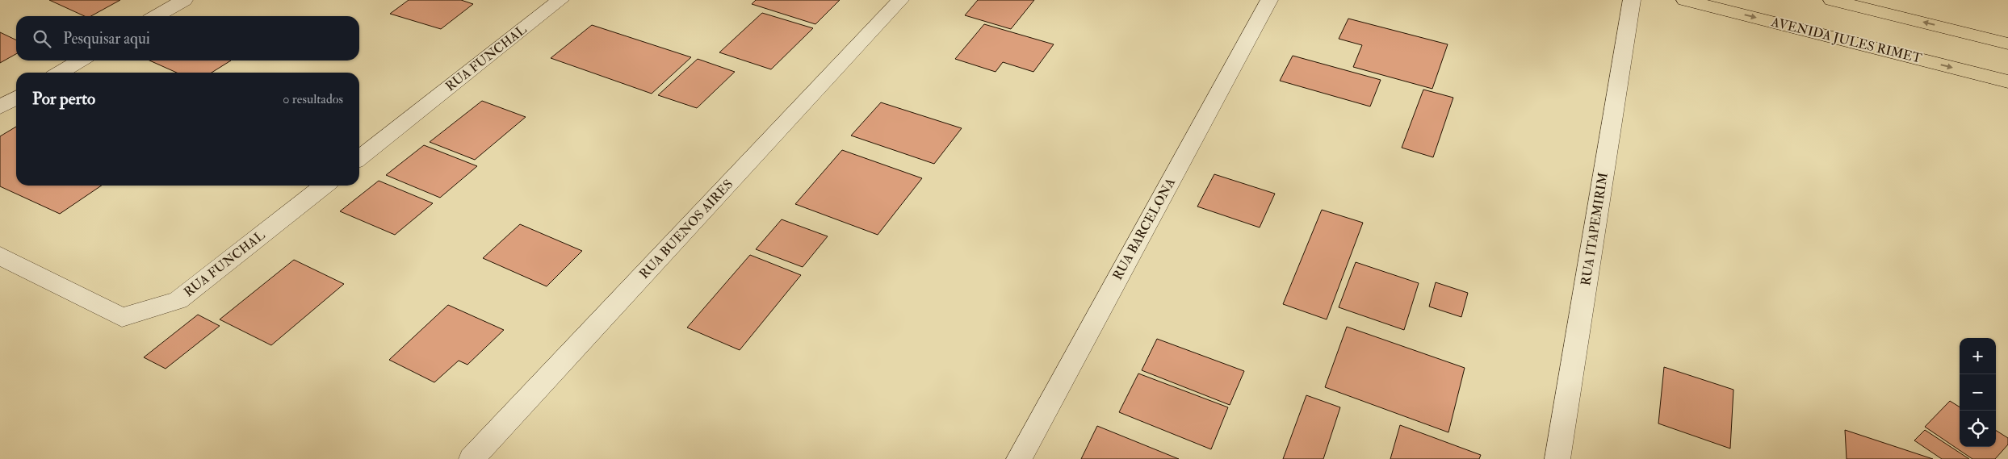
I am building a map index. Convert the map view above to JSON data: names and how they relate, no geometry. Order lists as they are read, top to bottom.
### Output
{
  "streets": {
    "main road": ["AVENIDA JULES RIMET"],
    "street": [
      "RUA FUNCHAL",
      "RUA BUENOS AIRES",
      "RUA BARCELONA",
      "RUA ITAPEMIRIM"
    ]
  },
  "page": {
    "search": "Pesquisar aqui",
    "heading": ["Por perto", "0 resultados"],
    "map_buttons": ["+", "−"]
  }
}
